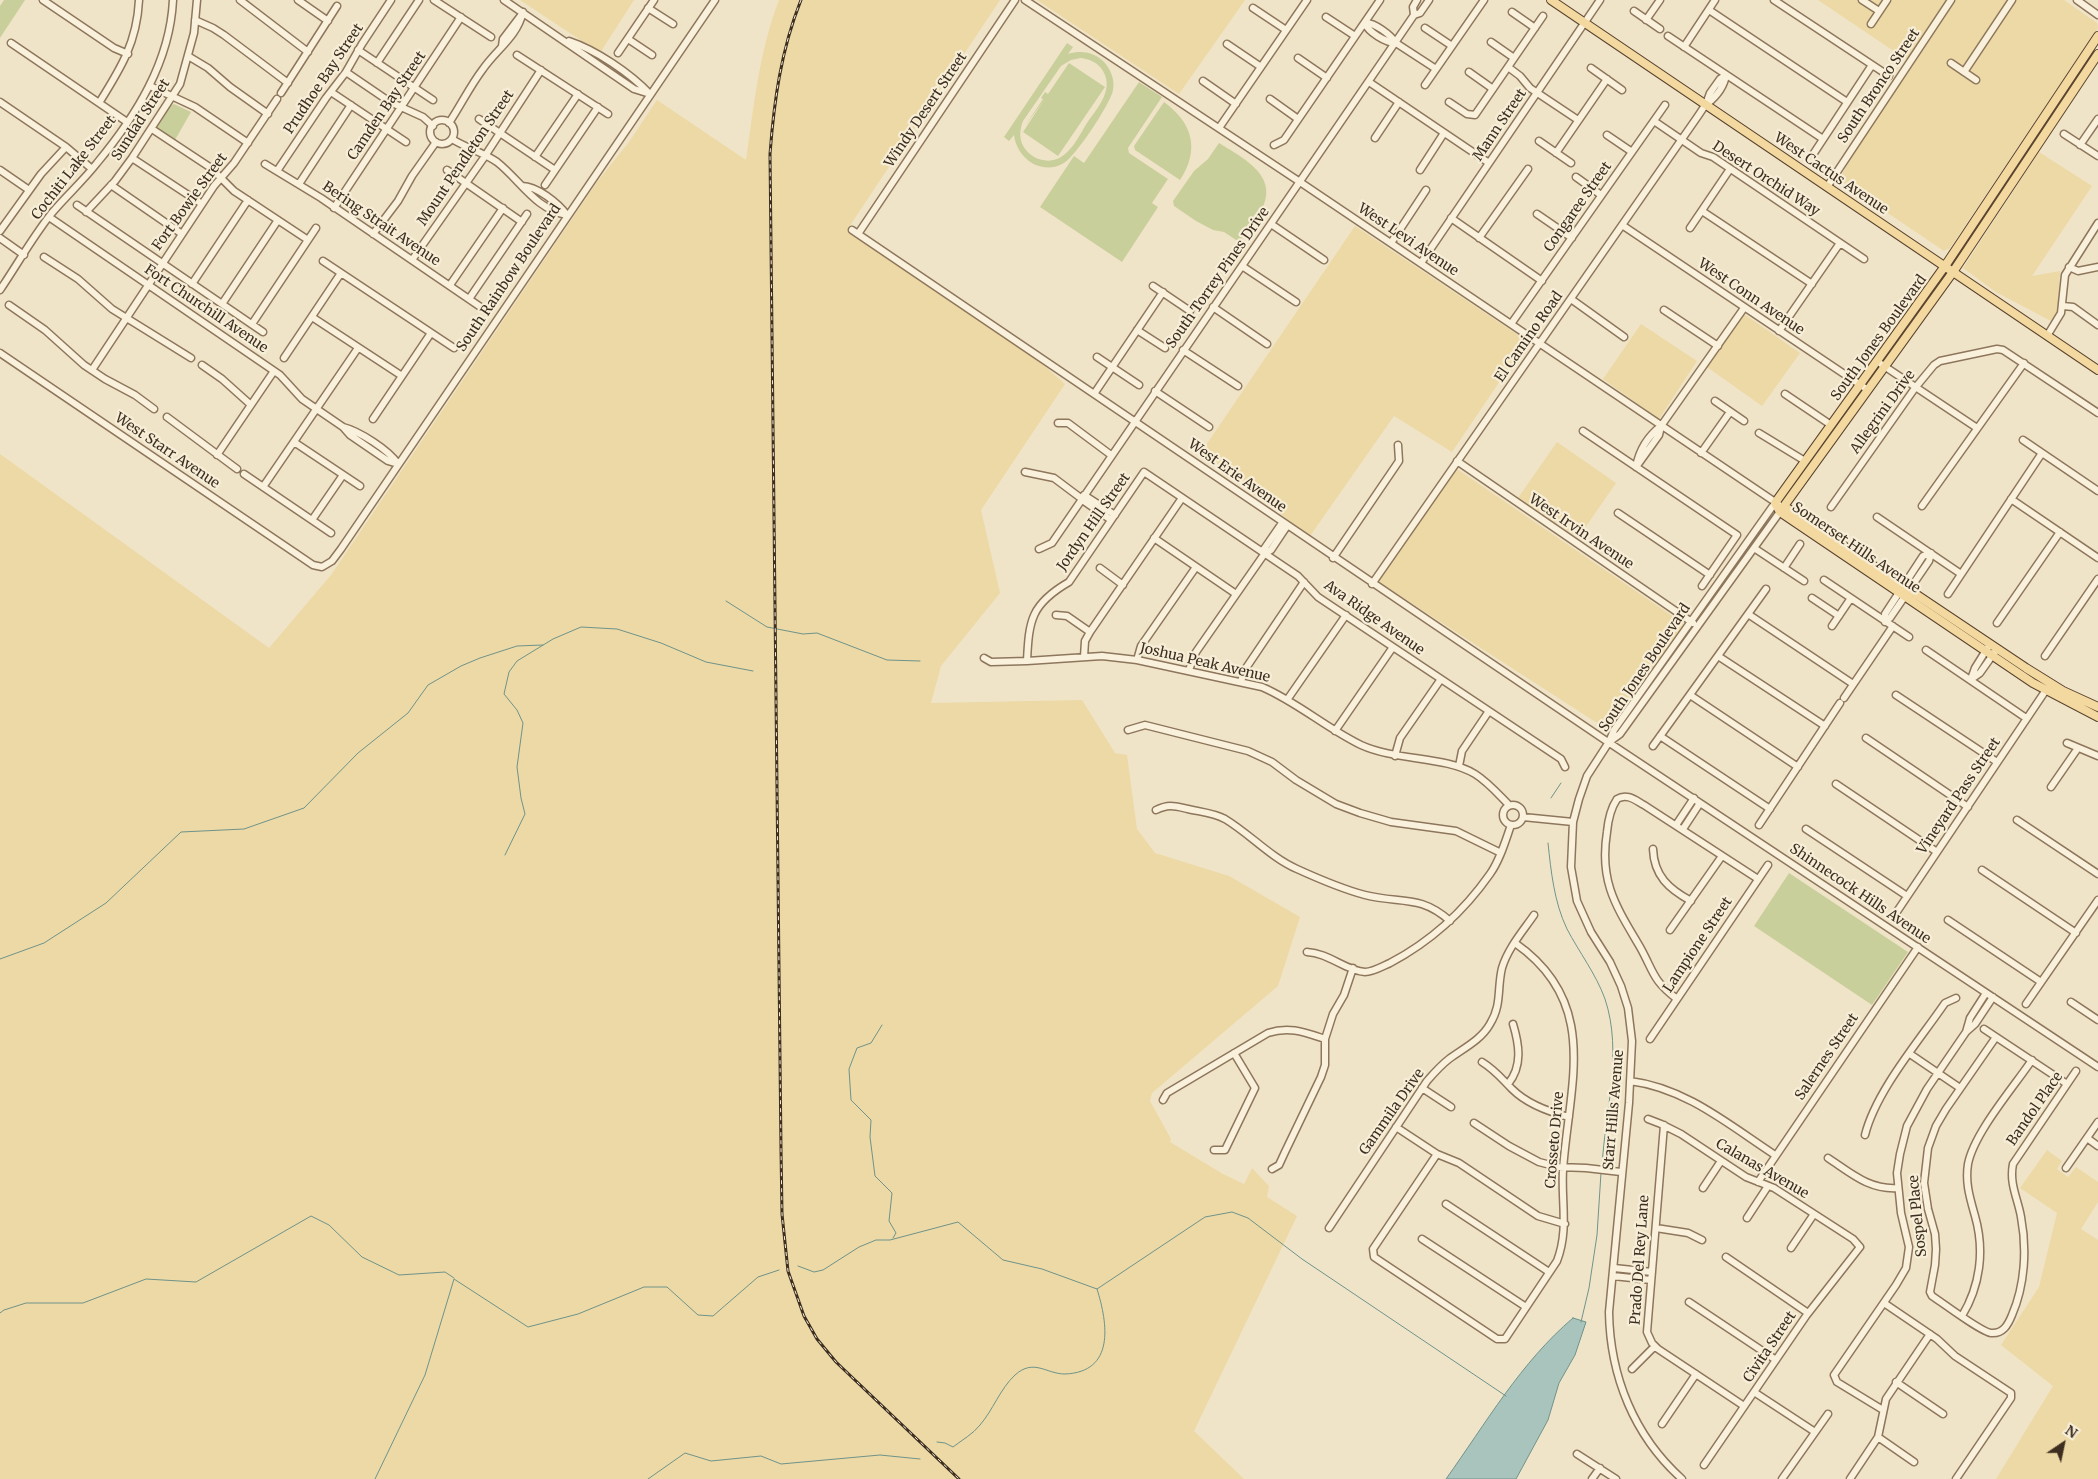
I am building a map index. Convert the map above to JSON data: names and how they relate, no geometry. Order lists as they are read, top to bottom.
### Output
{
  "streets": {
    "main road": ["West Cactus Avenue", "South Jones Boulevard", "Somerset Hills Avenue"],
    "street": [
      "Prudhoe Bay Street",
      "South Bronco Street",
      "Camden Bay Street",
      "Windy Desert Street",
      "Sundad Street",
      "Mann Street",
      "Mount Pendleton Street",
      "Cochiti Lake Street",
      "Desert Orchid Way",
      "Fort Bowie Street",
      "Congaree Street",
      "Bering Strait Avenue",
      "West Levi Avenue",
      "South Rainbow Boulevard",
      "South Torrey Pines Drive",
      "West Conn Avenue",
      "Fort Churchill Avenue",
      "El Camino Road",
      "Allegrini Drive",
      "West Starr Avenue",
      "West Erie Avenue",
      "Jordyn Hill Street",
      "West Irvin Avenue",
      "Ava Ridge Avenue",
      "Joshua Peak Avenue",
      "Vineyard Pass Street",
      "Shinnecock Hills Avenue",
      "Lampione Street",
      "Salernes Street",
      "Bandol Place",
      "Starr Hills Avenue",
      "Gammila Drive",
      "Crosseto Drive",
      "Calanas Avenue",
      "Sospel Place",
      "Prado Del Rey Lane",
      "Civita Street"
    ]
  },
  "crossings": [
    ["Prudhoe Bay Street", "Bering Strait Avenue"],
    ["South Bronco Street", "West Cactus Avenue"],
    ["Camden Bay Street", "Bering Strait Avenue"],
    ["Windy Desert Street", "West Erie Avenue"],
    ["Mann Street", "West Cactus Avenue"],
    ["Mann Street", "West Levi Avenue"],
    ["Mount Pendleton Street", "Bering Strait Avenue"],
    ["Cochiti Lake Street", "Fort Churchill Avenue"],
    ["West Cactus Avenue", "El Camino Road"],
    ["West Cactus Avenue", "South Jones Boulevard"],
    ["Desert Orchid Way", "Congaree Street"],
    ["Desert Orchid Way", "El Camino Road"],
    ["Fort Bowie Street", "Fort Churchill Avenue"],
    ["Congaree Street", "West Levi Avenue"],
    ["West Levi Avenue", "South Torrey Pines Drive"],
    ["West Levi Avenue", "El Camino Road"],
    ["West Levi Avenue", "South Jones Boulevard"],
    ["West Levi Avenue", "Somerset Hills Avenue"],
    ["South Rainbow Boulevard", "Fort Churchill Avenue"],
    ["South Rainbow Boulevard", "West Starr Avenue"],
    ["South Torrey Pines Drive", "West Erie Avenue"],
    ["West Conn Avenue", "El Camino Road"],
    ["West Conn Avenue", "South Jones Boulevard"],
    ["El Camino Road", "West Erie Avenue"],
    ["El Camino Road", "West Irvin Avenue"],
    ["South Jones Boulevard", "West Erie Avenue"],
    ["South Jones Boulevard", "West Irvin Avenue"],
    ["South Jones Boulevard", "Somerset Hills Avenue"],
    ["South Jones Boulevard", "Shinnecock Hills Avenue"],
    ["South Jones Boulevard", "Starr Hills Avenue"],
    ["West Erie Avenue", "Shinnecock Hills Avenue"],
    ["West Erie Avenue", "Starr Hills Avenue"],
    ["Jordyn Hill Street", "Ava Ridge Avenue"],
    ["Jordyn Hill Street", "Joshua Peak Avenue"],
    ["Somerset Hills Avenue", "Vineyard Pass Street"],
    ["Shinnecock Hills Avenue", "Salernes Street"],
    ["Shinnecock Hills Avenue", "Starr Hills Avenue"],
    ["Salernes Street", "Calanas Avenue"],
    ["Bandol Place", "Sospel Place"],
    ["Gammila Drive", "Crosseto Drive"],
    ["Calanas Avenue", "Prado Del Rey Lane"],
    ["Calanas Avenue", "Civita Street"]
  ],
  "north": "top right"
}
